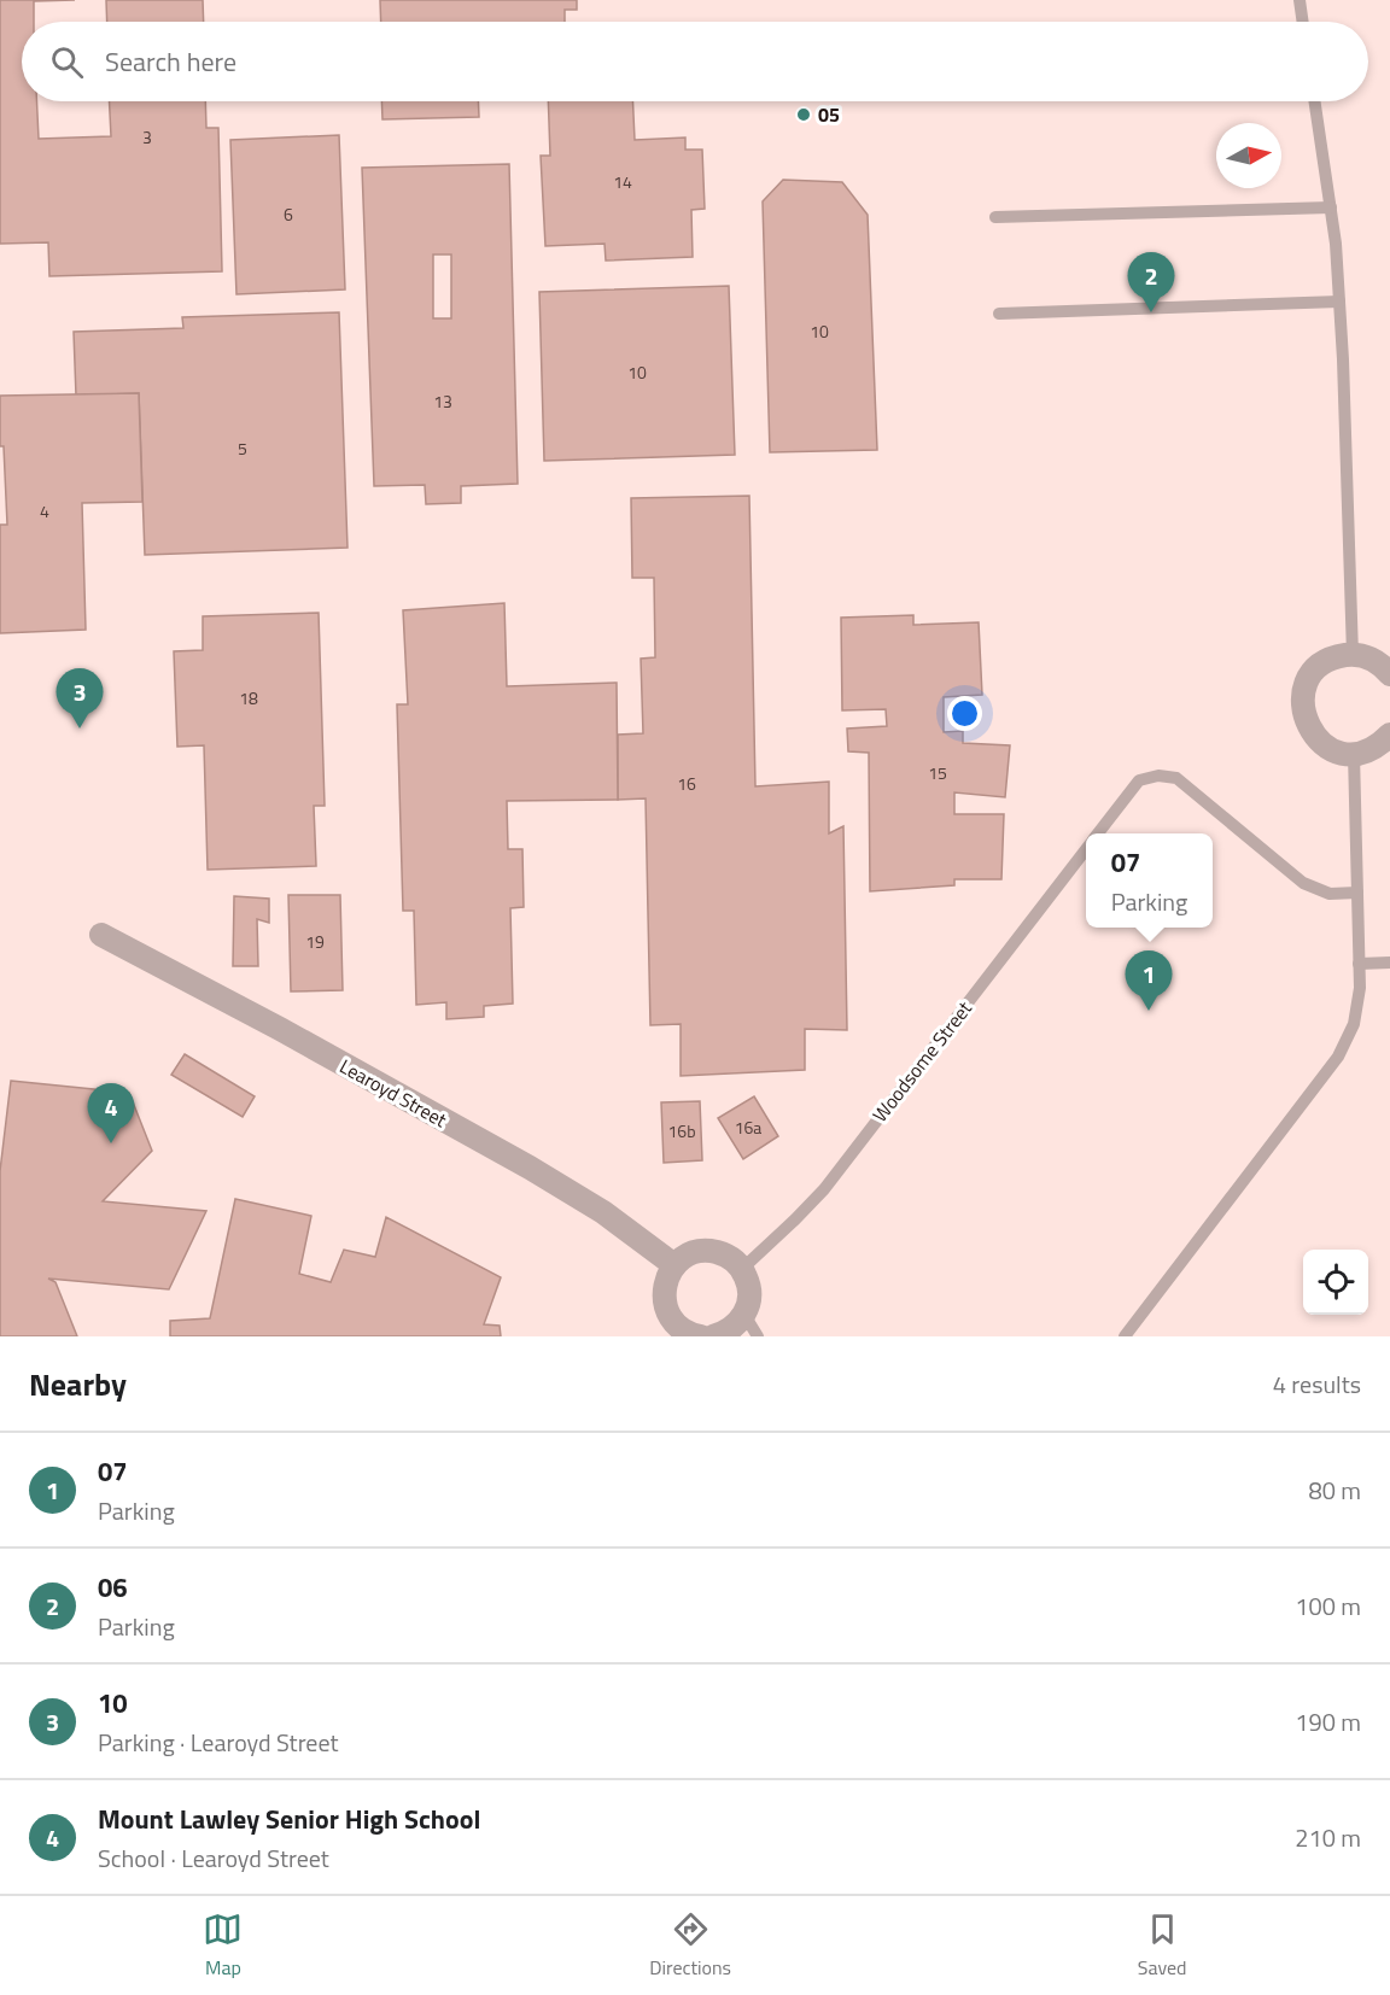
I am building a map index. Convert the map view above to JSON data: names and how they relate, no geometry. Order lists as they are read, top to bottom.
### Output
{
  "streets": {
    "street": ["Learoyd Street"],
    "lane": ["Woodsome Street"]
  },
  "places": ["05"],
  "house_numbers": [
    "3",
    "14",
    "6",
    "10",
    "10",
    "13",
    "5",
    "4",
    "18",
    "15",
    "16",
    "19",
    "16a",
    "16b"
  ],
  "north": "right",
  "page": {
    "search": "Search here",
    "pins": [
      "2",
      "3",
      "1",
      "4"
    ],
    "popup": ["07", "Parking"],
    "heading": ["Nearby", "4 results"],
    "list": [
      {
        "mark": "1",
        "name": "07",
        "note": "Parking",
        "value": "80 m"
      },
      {
        "mark": "2",
        "name": "06",
        "note": "Parking",
        "value": "100 m"
      },
      {
        "mark": "3",
        "name": "10",
        "note": "Parking · Learoyd Street",
        "value": "190 m"
      },
      {
        "mark": "4",
        "name": "Mount Lawley Senior High School",
        "note": "School · Learoyd Street",
        "value": "210 m"
      }
    ],
    "nav": ["Map", "Directions", "Saved"]
  }
}
